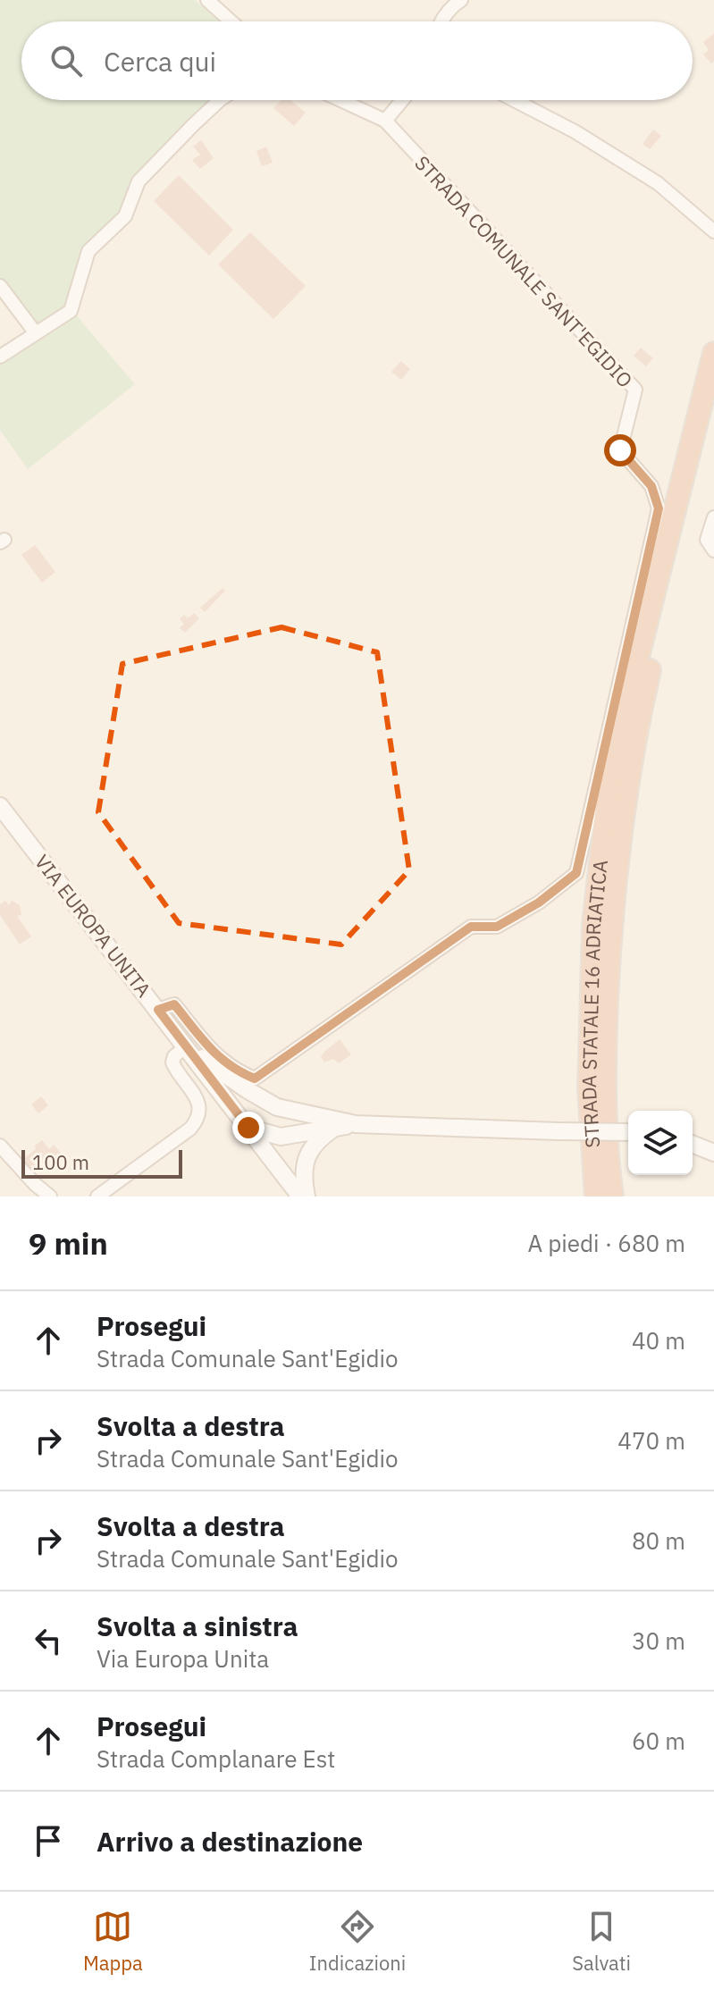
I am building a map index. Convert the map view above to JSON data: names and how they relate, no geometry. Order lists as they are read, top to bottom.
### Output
{
  "streets": {
    "highway": ["STRADA STATALE 16 ADRIATICA"],
    "street": ["STRADA COMUNALE SANT'EGIDIO", "VIA EUROPA UNITA"]
  },
  "crossings": [
    ["STRADA COMUNALE SANT'EGIDIO", "VIA EUROPA UNITA"]
  ],
  "scale_bar": "100 m",
  "page": {
    "search": "Cerca qui",
    "scale": "100 m",
    "heading": ["9 min", "A piedi · 680 m"],
    "list": [
      ["Prosegui", "Strada Comunale Sant'Egidio", "40 m"],
      ["Svolta a destra", "Strada Comunale Sant'Egidio", "470 m"],
      ["Svolta a destra", "Strada Comunale Sant'Egidio", "80 m"],
      ["Svolta a sinistra", "Via Europa Unita", "30 m"],
      ["Prosegui", "Strada Complanare Est", "60 m"],
      "Arrivo a destinazione"
    ],
    "nav": ["Mappa", "Indicazioni", "Salvati"]
  }
}
